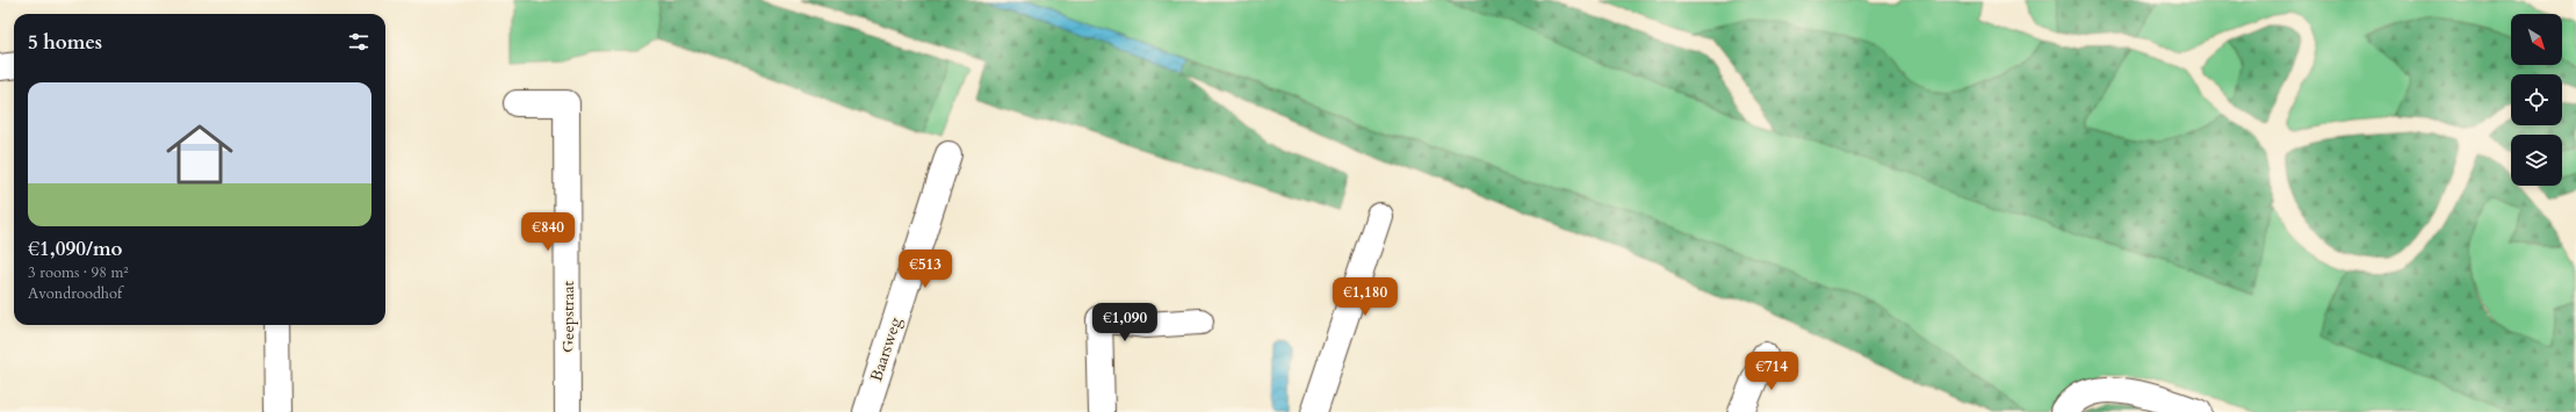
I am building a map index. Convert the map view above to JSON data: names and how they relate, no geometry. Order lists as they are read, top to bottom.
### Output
{
  "streets": {
    "street": ["Geepstraat", "Baarsweg"]
  },
  "north": "bottom right",
  "page": {
    "heading": "5 homes",
    "list": [
      {
        "name": "€1,090/mo",
        "note": "3 rooms · 98 m² · Avondroodhof"
      }
    ],
    "price": [
      "€840",
      "€513",
      "€1,180",
      "€1,090",
      "€714"
    ]
  }
}
